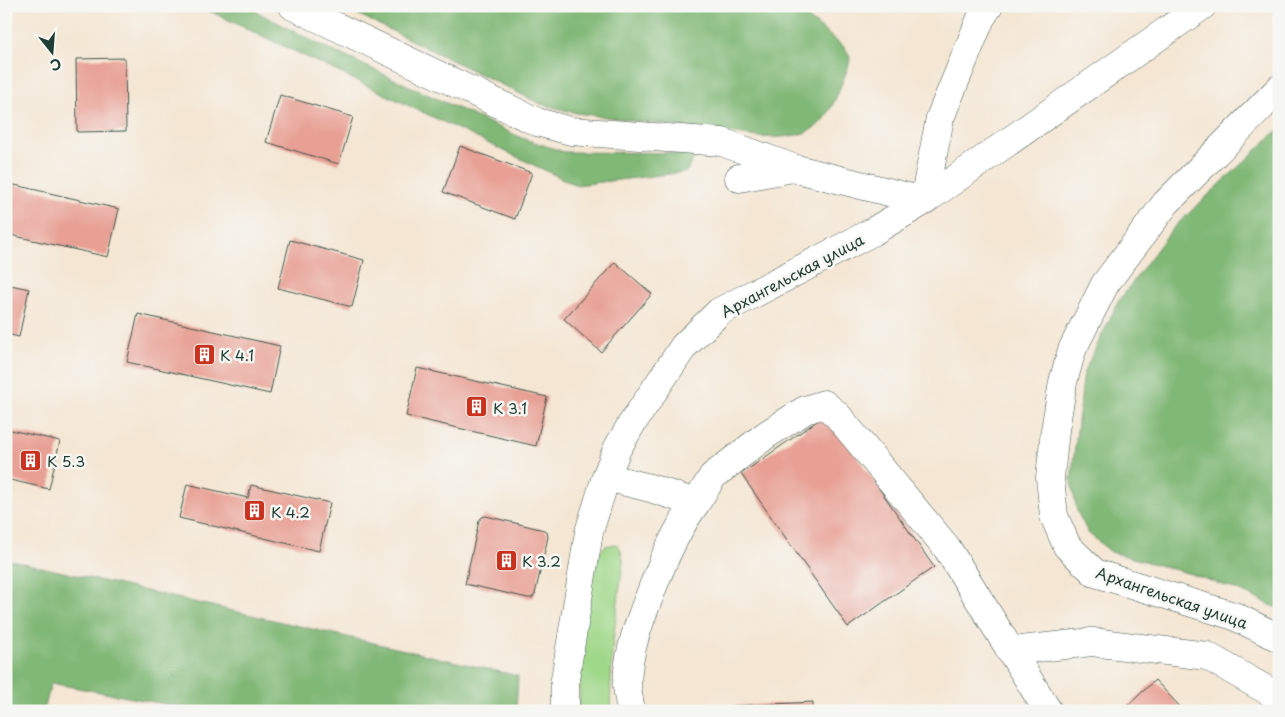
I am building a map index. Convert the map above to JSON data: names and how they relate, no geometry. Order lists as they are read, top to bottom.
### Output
{
  "streets": {
    "street": ["Архангельская улица"]
  },
  "places": {
    "building": [
      "К 4.1",
      "К 3.1",
      "К 5.3",
      "К 4.2",
      "К 3.2"
    ]
  },
  "north": "bottom"
}
